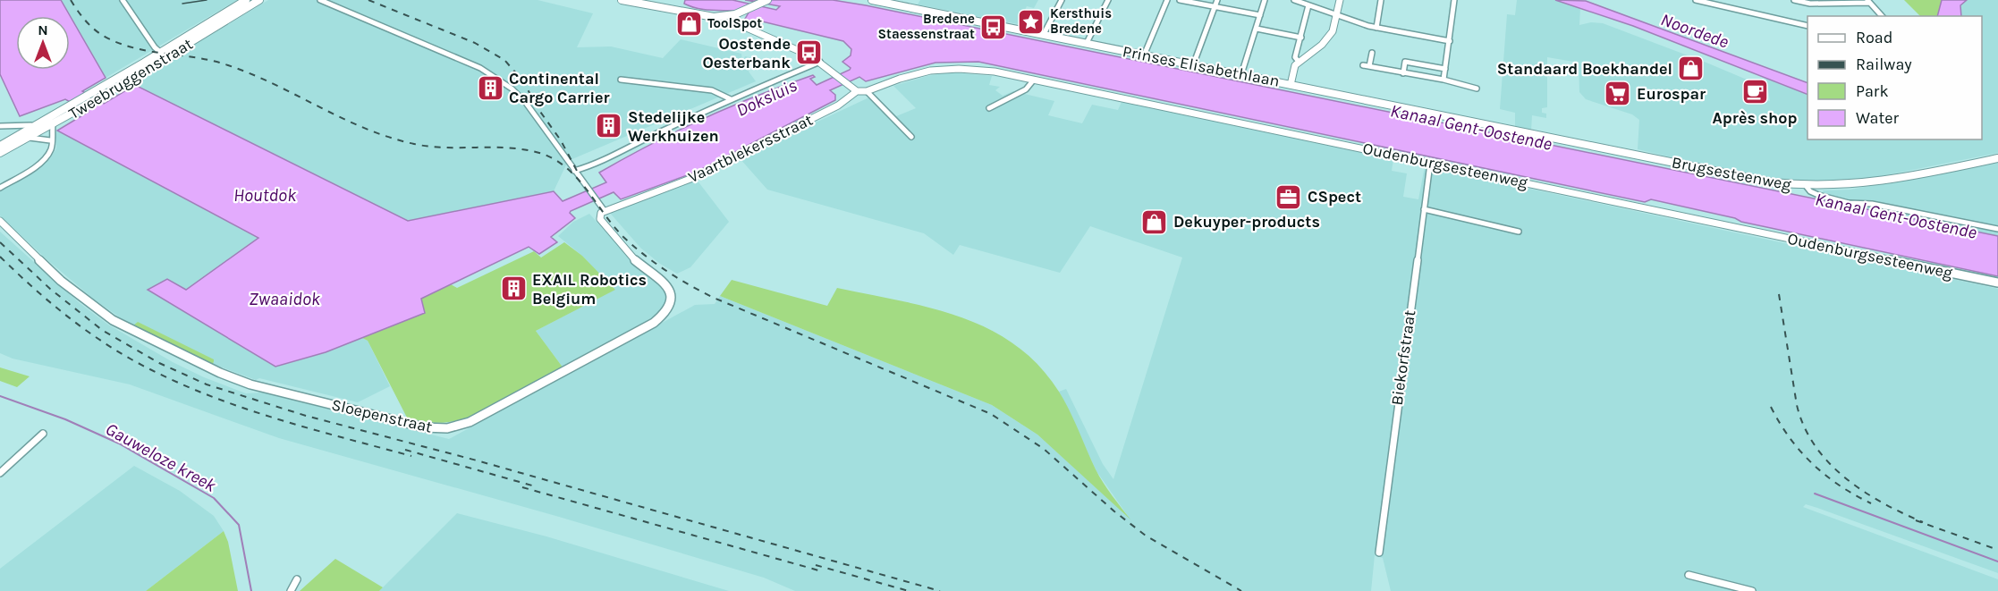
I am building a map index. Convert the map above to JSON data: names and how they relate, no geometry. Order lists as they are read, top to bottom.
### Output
{
  "streets": {
    "main road": ["Prinses Elisabethlaan", "Tweebruggenstraat", "Brugsesteenweg"],
    "street": [
      "Vaartblekersstraat",
      "Oudenburgsesteenweg",
      "Biekorfstraat",
      "Sloepenstraat"
    ]
  },
  "crossings": [
    ["Prinses Elisabethlaan", "Brugsesteenweg"],
    ["Vaartblekersstraat", "Sloepenstraat"],
    ["Oudenburgsesteenweg", "Biekorfstraat"]
  ],
  "water": [
    "Noordede",
    "Doksluis",
    "Kanaal Gent-Oostende",
    "Houtdok",
    "Zwaaidok",
    "Gauweloze kreek"
  ],
  "places": {
    "place": ["Kersthuis Bredene"],
    "shop": ["ToolSpot", "Standaard Boekhandel", "Dekuyper-products"],
    "bus stop": ["Bredene Staessenstraat", "Oostende Oesterbank"],
    "building": ["Continental Cargo Carrier", "Stedelijke Werkhuizen", "EXAIL Robotics Belgium"],
    "cafe": ["Après shop"],
    "supermarket": ["Eurospar"],
    "office": ["CSpect"]
  },
  "legend": [
    "Road",
    "Railway",
    "Park",
    "Water"
  ],
  "north": "top"
}
